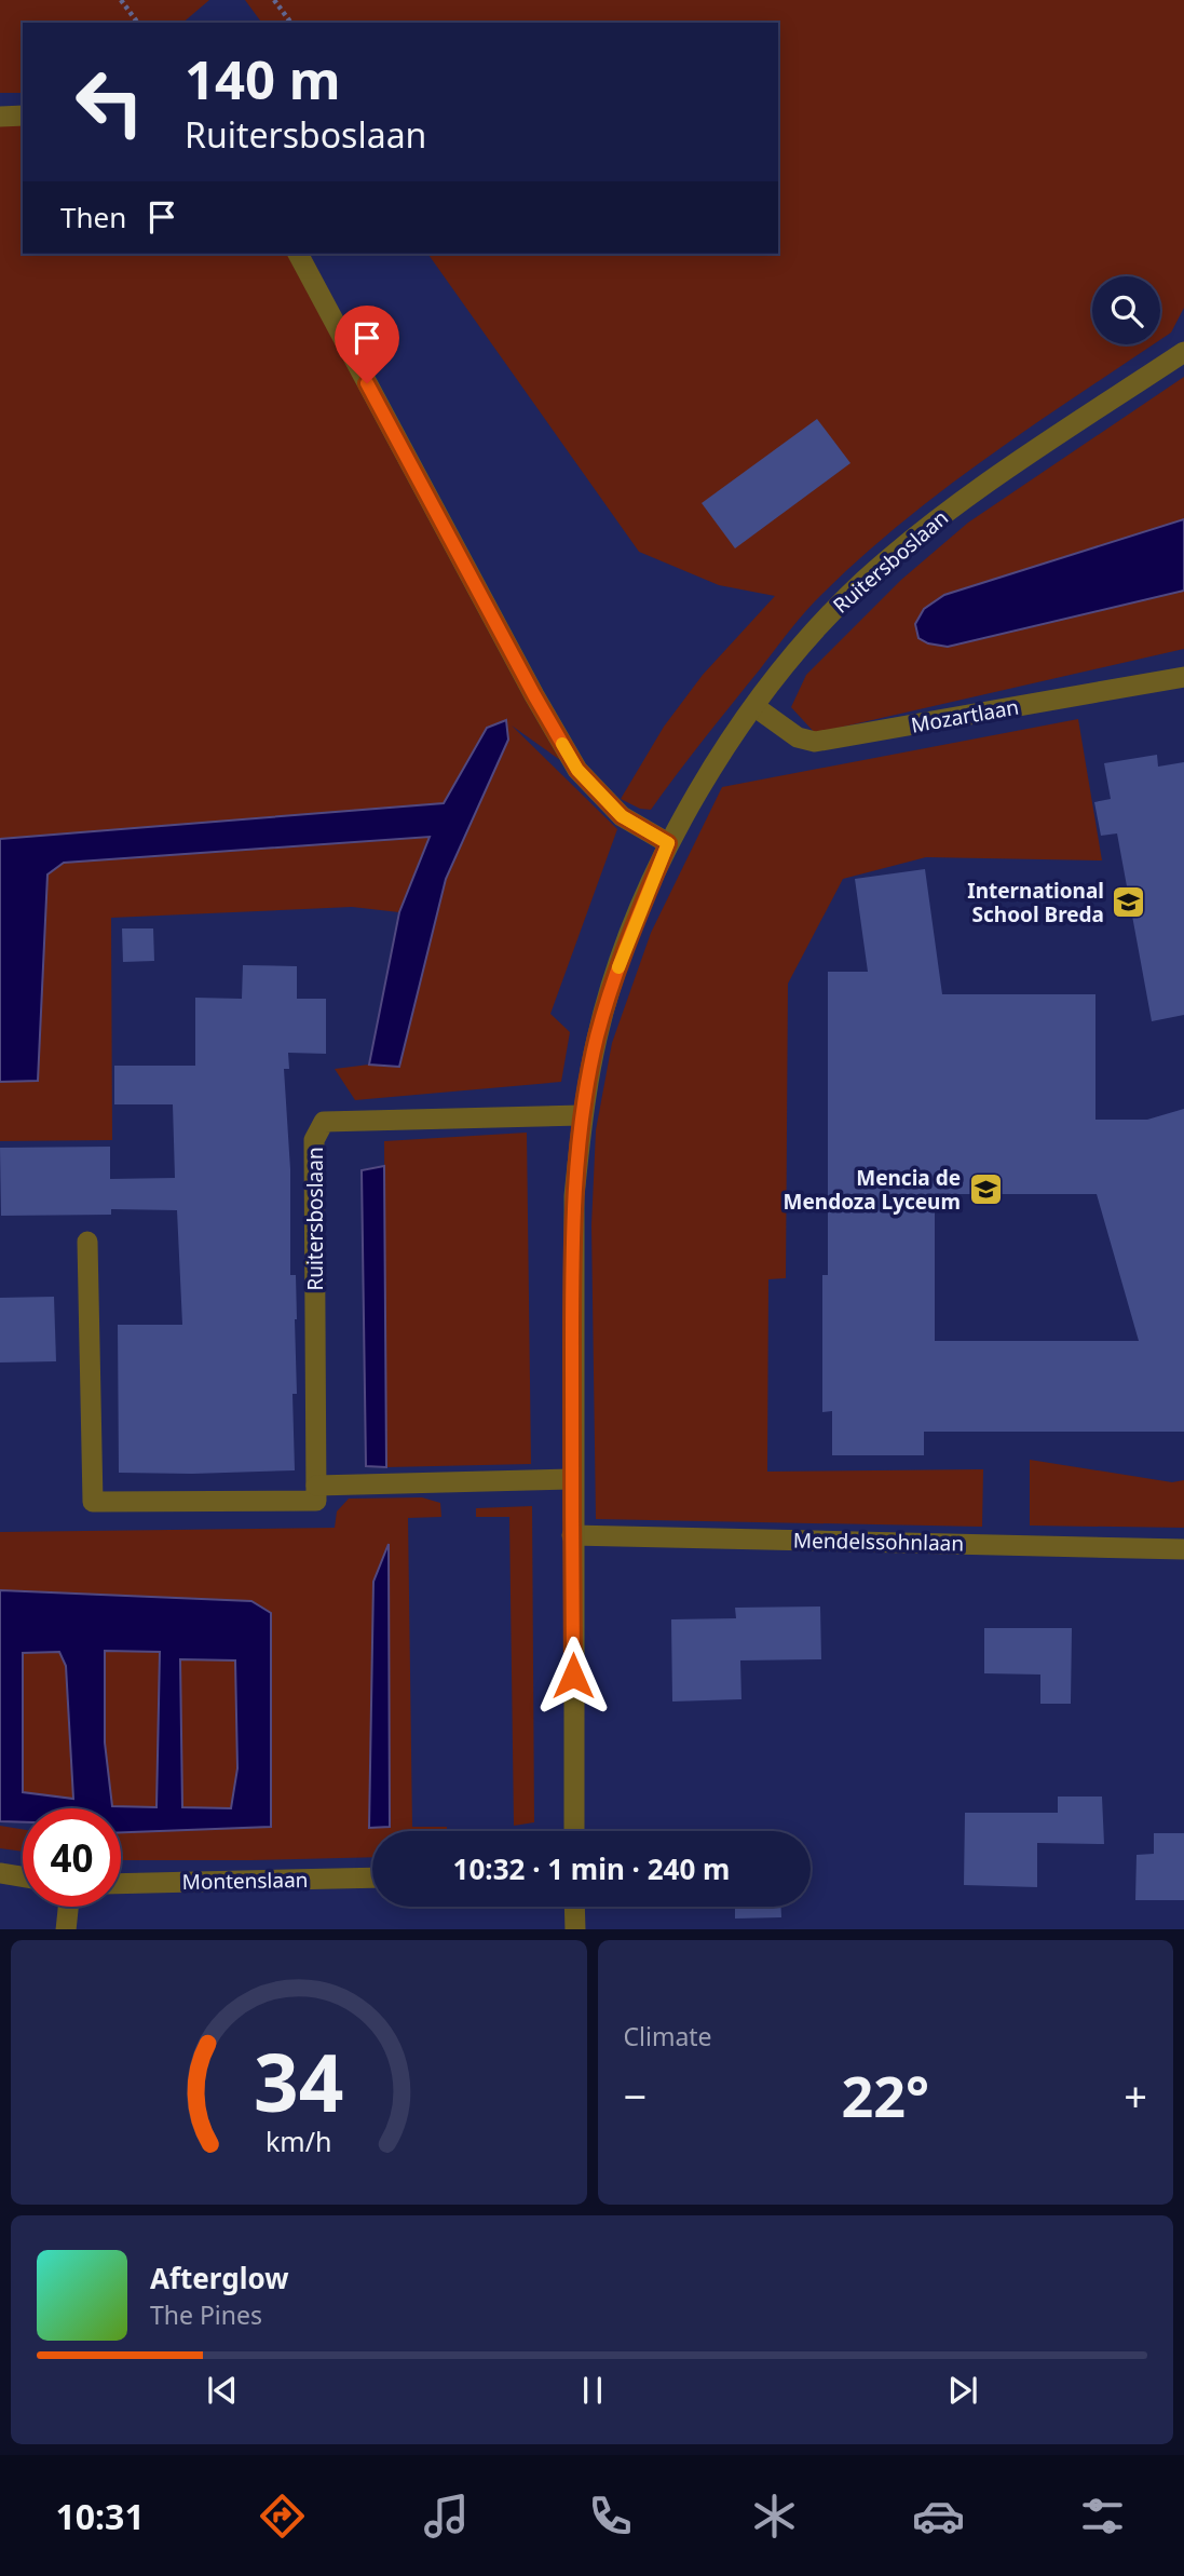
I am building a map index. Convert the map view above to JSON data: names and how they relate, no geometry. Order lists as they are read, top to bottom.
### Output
{
  "streets": {
    "street": [
      "Ruitersboslaan",
      "Mozartlaan",
      "Mendelssohnlaan",
      "Montenslaan"
    ]
  },
  "crossings": [
    ["Ruitersboslaan", "Mozartlaan"],
    ["Ruitersboslaan", "Mendelssohnlaan"]
  ],
  "places": {
    "school or university": ["International School Breda", "Mencia de Mendoza Lyceum"]
  },
  "page": {
    "turn": ["140 m", "Ruitersboslaan"],
    "then": "Then",
    "limit": "40",
    "trip": "10:32 · 1 min · 240 m",
    "tile": "Climate",
    "heat": ["−", "22°", "+"],
    "song": ["Afterglow", "The Pines"],
    "tabs": "10:31",
    "gauge": ["34", "km/h"]
  }
}
